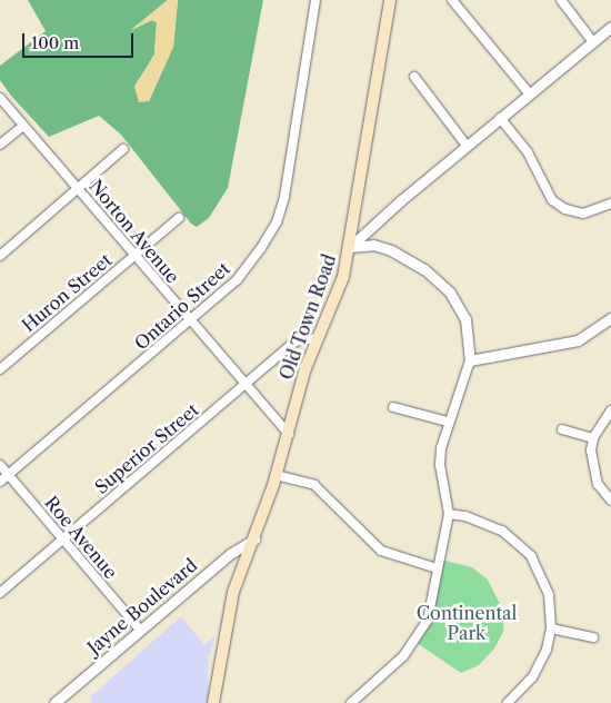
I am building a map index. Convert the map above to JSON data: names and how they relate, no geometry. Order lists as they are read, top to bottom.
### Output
{
  "streets": {
    "main road": ["Old Town Road"],
    "street": [
      "Norton Avenue",
      "Huron Street",
      "Ontario Street",
      "Superior Street",
      "Roe Avenue",
      "Jayne Boulevard"
    ]
  },
  "crossings": [
    ["Norton Avenue", "Huron Street"],
    ["Norton Avenue", "Ontario Street"],
    ["Norton Avenue", "Old Town Road"],
    ["Norton Avenue", "Superior Street"],
    ["Ontario Street", "Roe Avenue"],
    ["Old Town Road", "Superior Street"],
    ["Old Town Road", "Jayne Boulevard"],
    ["Superior Street", "Roe Avenue"],
    ["Roe Avenue", "Jayne Boulevard"]
  ],
  "parks": ["Continental Park"],
  "scale_bar": "100 m"
}
